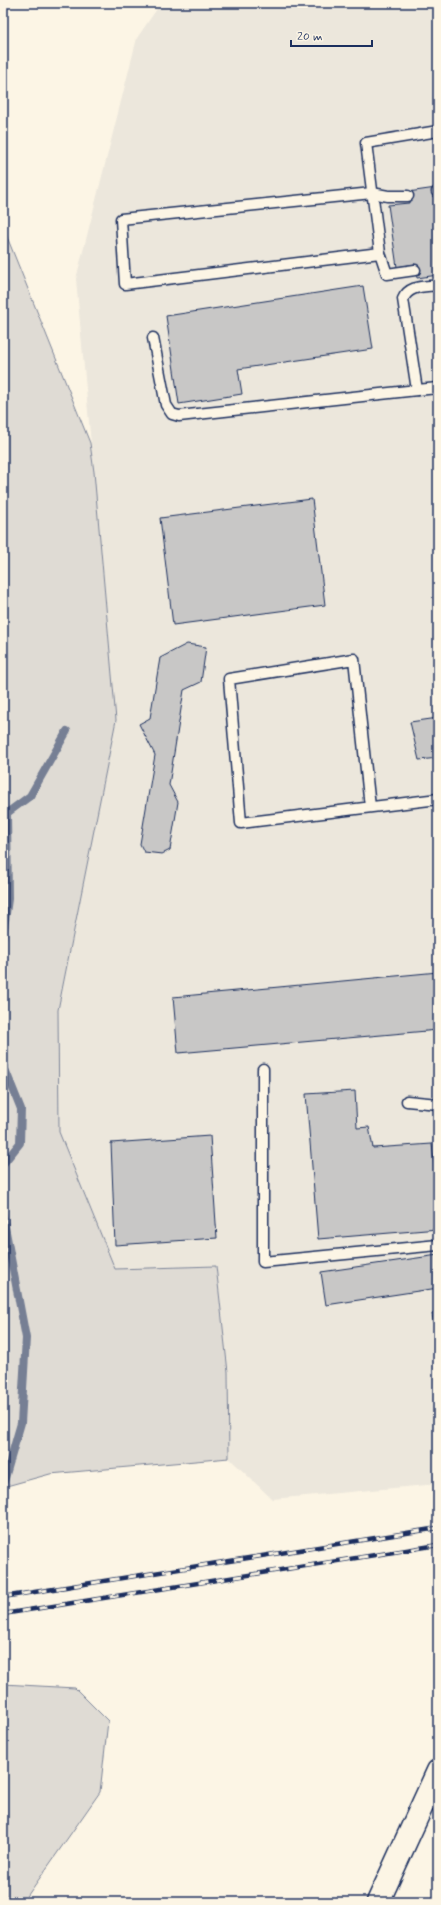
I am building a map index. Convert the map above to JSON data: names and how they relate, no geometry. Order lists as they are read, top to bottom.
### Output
{
  "scale_bar": "20 m"
}
